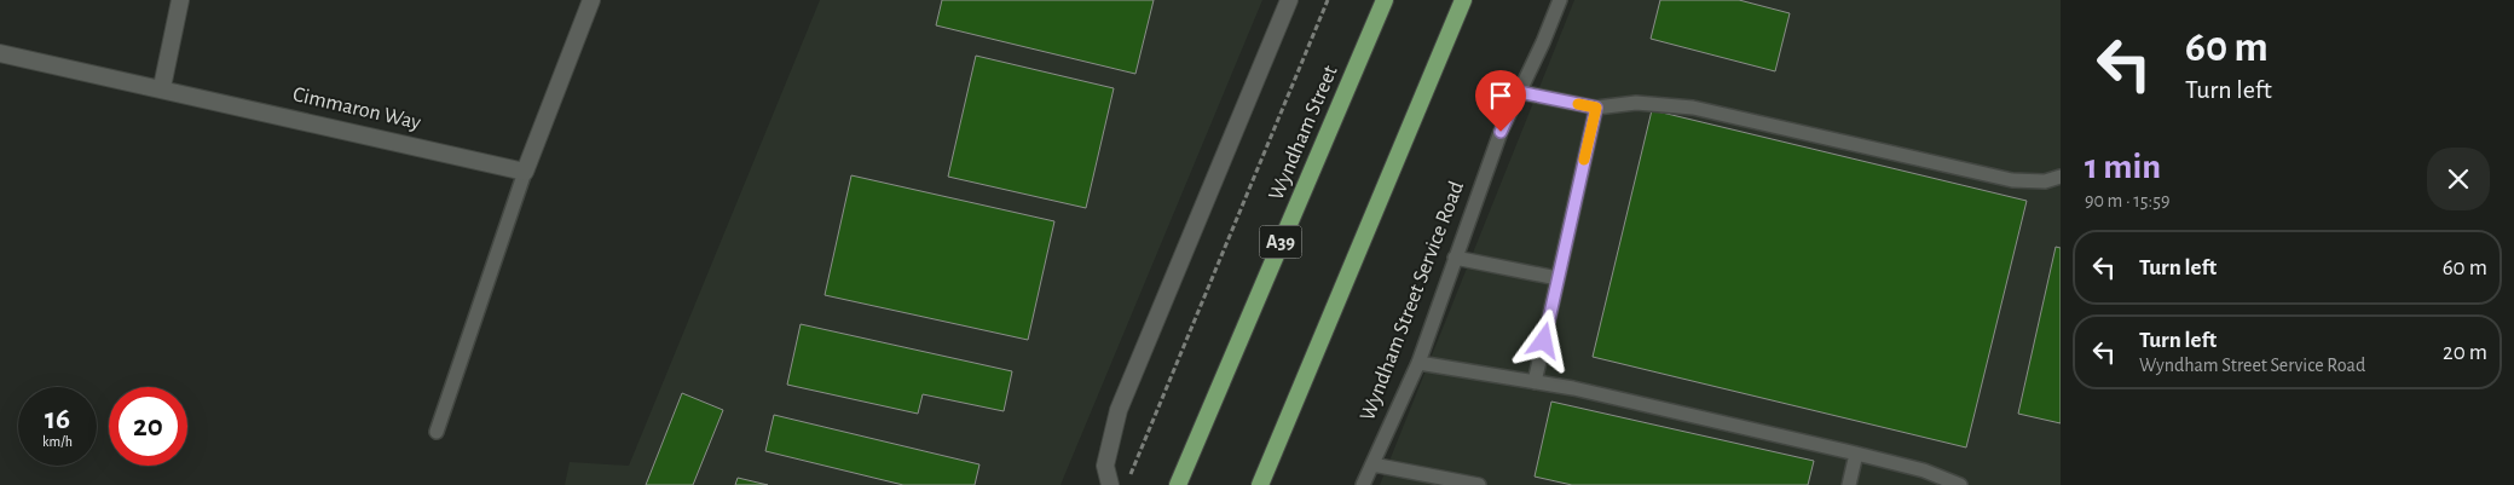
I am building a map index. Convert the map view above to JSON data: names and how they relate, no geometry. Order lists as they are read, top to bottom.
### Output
{
  "streets": {
    "highway": ["Wyndham Street", "A39"],
    "street": ["Cimmaron Way"],
    "lane": ["Wyndham Street Service Road"]
  },
  "page": {
    "turn": ["60 m", "Turn left"],
    "heading": ["1 min", "90 m · 15:59"],
    "list": [
      {
        "name": "Turn left",
        "value": "60 m"
      },
      {
        "name": "Turn left",
        "note": "Wyndham Street Service Road",
        "value": "20 m"
      }
    ],
    "speed": "16 km/h",
    "limit": "20"
  }
}
